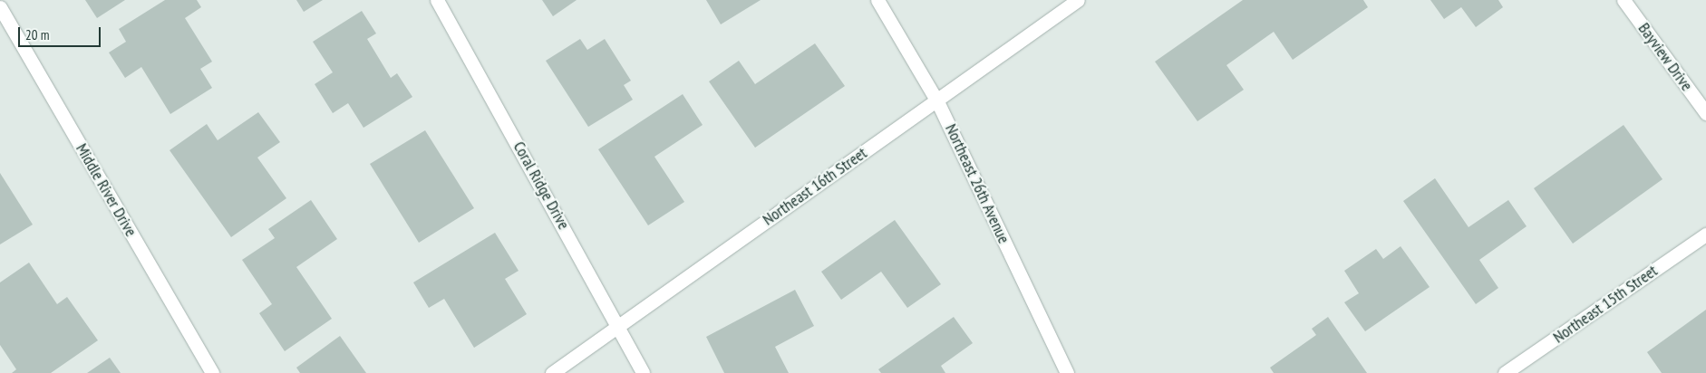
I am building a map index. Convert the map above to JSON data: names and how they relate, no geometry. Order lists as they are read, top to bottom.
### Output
{
  "streets": {
    "street": [
      "Bayview Drive",
      "Northeast 26th Avenue",
      "Coral Ridge Drive",
      "Northeast 16th Street",
      "Middle River Drive",
      "Northeast 15th Street"
    ]
  },
  "crossings": [
    ["Northeast 26th Avenue", "Northeast 16th Street"],
    ["Coral Ridge Drive", "Northeast 16th Street"]
  ],
  "scale_bar": "20 m"
}
